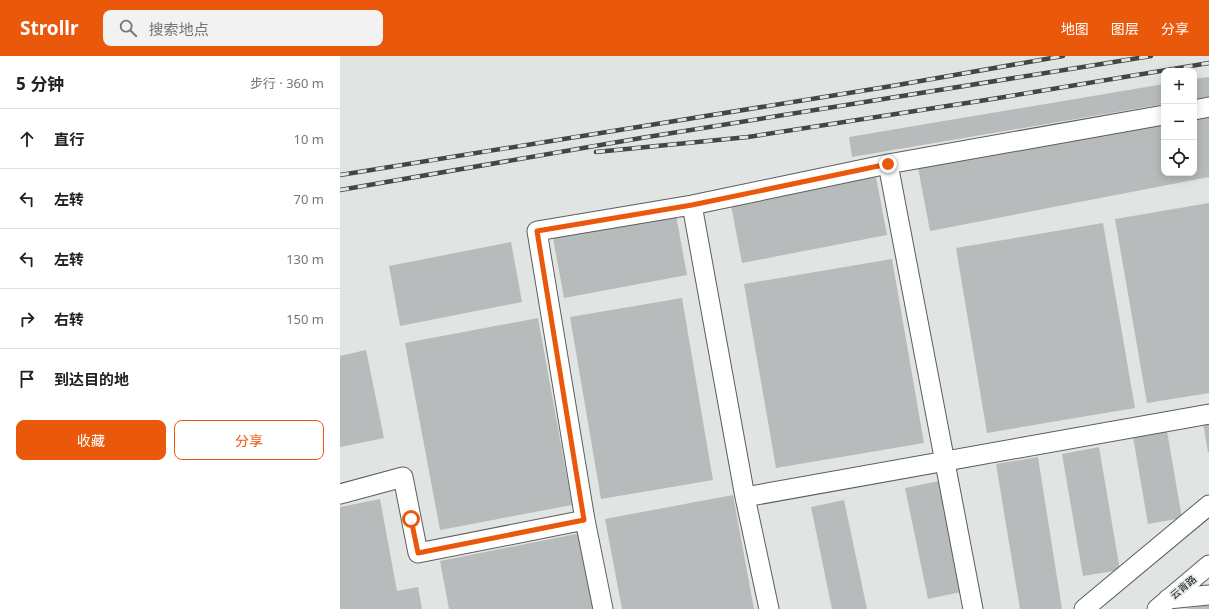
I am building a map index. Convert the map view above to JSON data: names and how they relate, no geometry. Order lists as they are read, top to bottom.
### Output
{
  "streets": {
    "street": ["云青路"]
  },
  "page": {
    "header": "Strollr",
    "search": "搜索地点",
    "nav": ["地图", "图层", "分享"],
    "heading": ["5 分钟", "步行 · 360 m"],
    "map_buttons": ["+", "−"],
    "list": [
      ["直行", "10 m"],
      ["左转", "70 m"],
      ["左转", "130 m"],
      ["右转", "150 m"],
      "到达目的地"
    ],
    "buttons": ["收藏", "分享"]
  }
}
